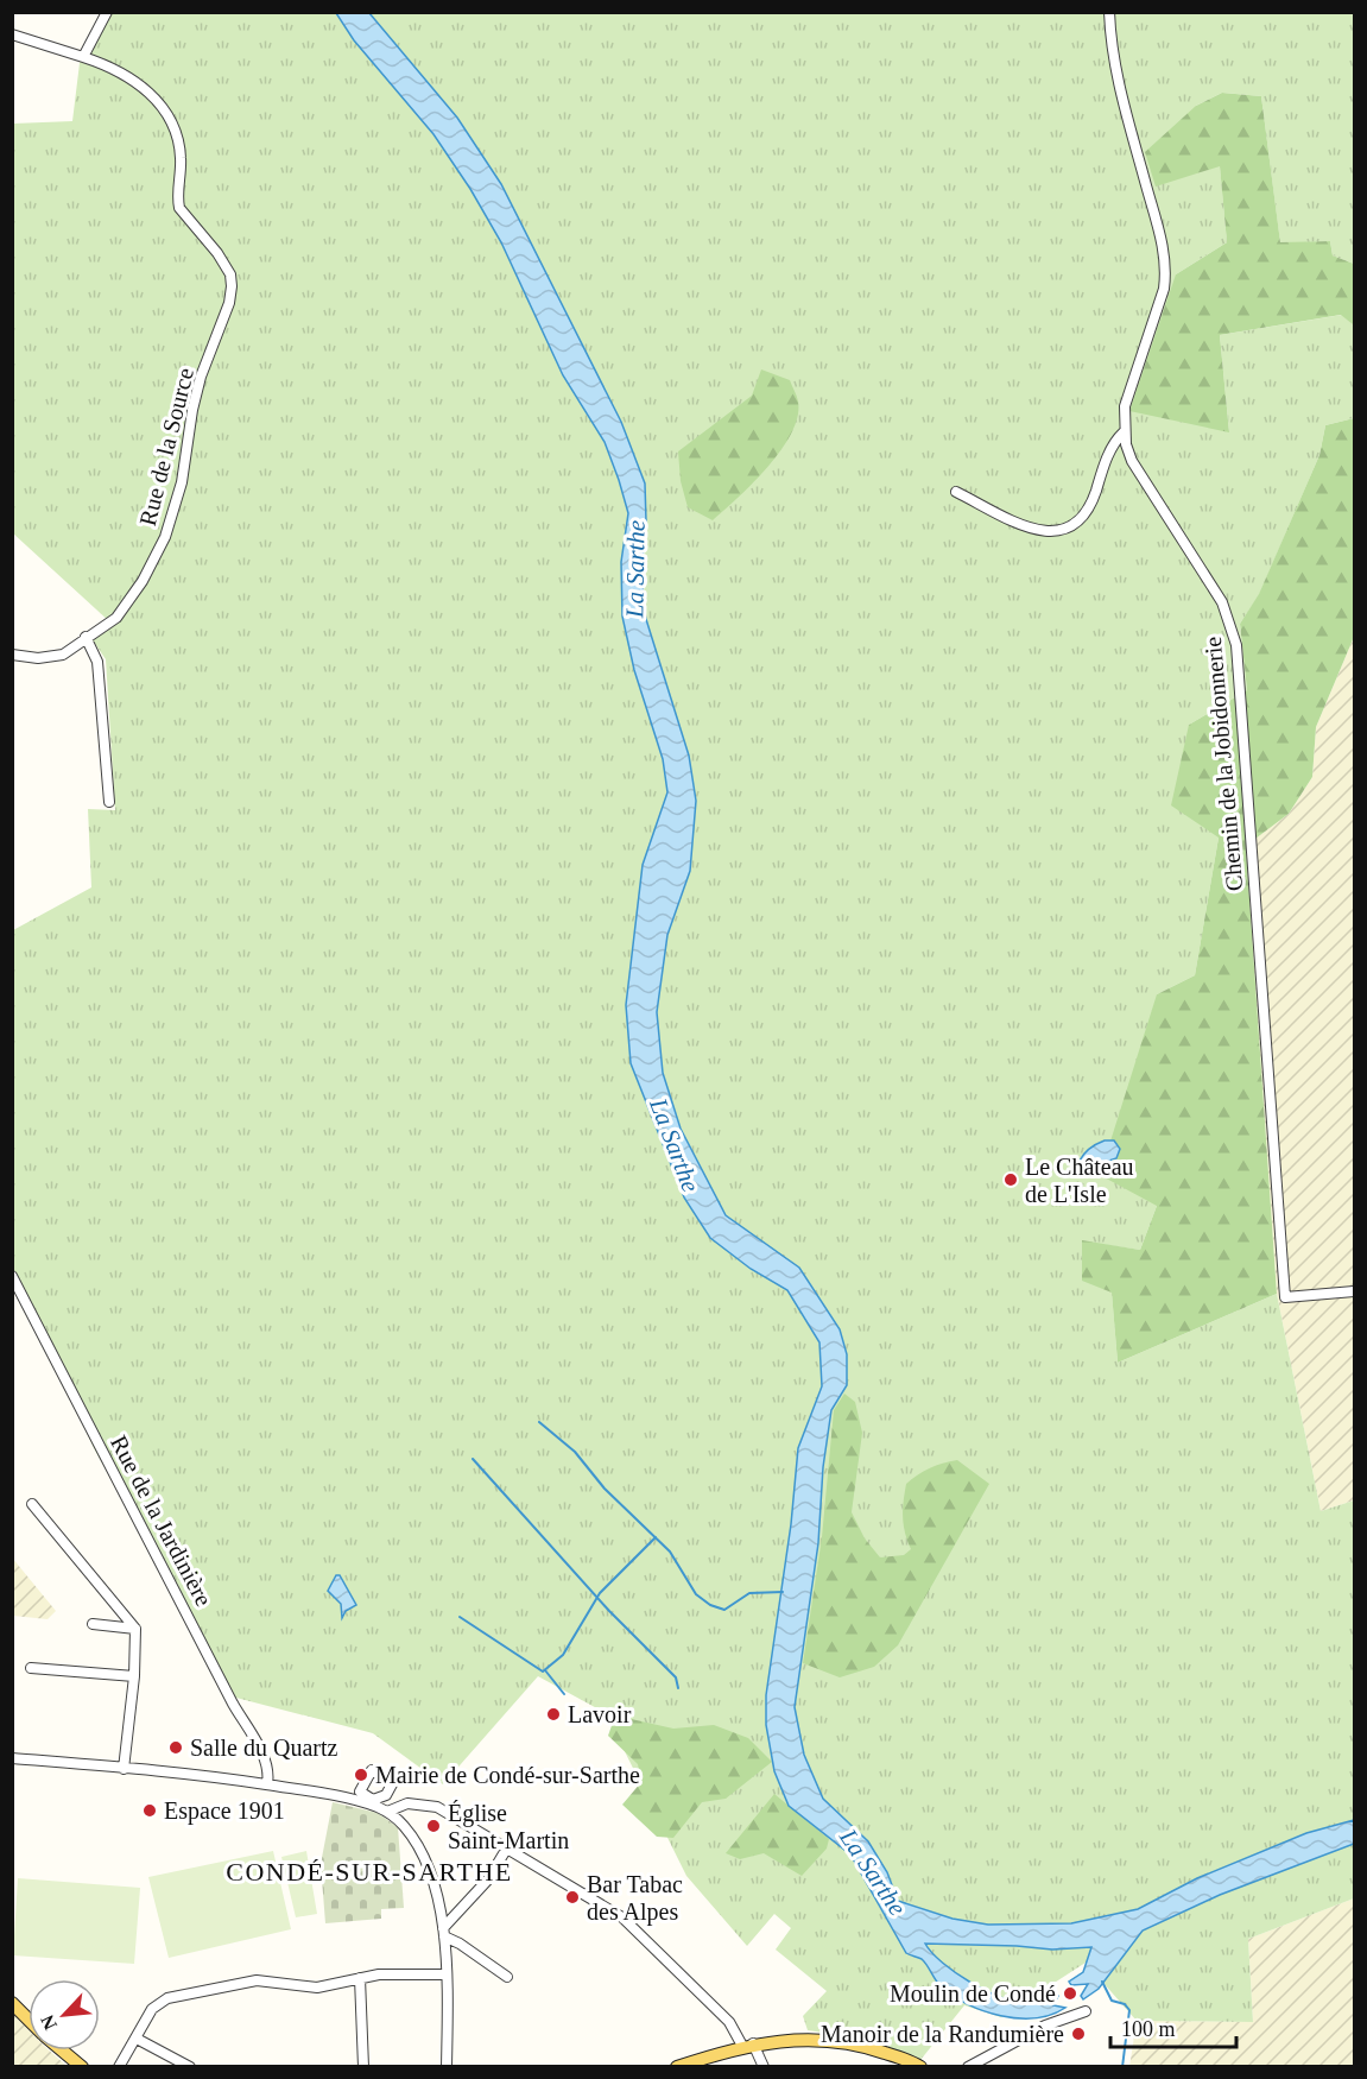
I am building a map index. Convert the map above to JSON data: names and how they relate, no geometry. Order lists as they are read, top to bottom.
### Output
{
  "streets": {
    "street": ["Rue de la Source", "Chemin de la Jobidonnerie", "Rue de la Jardinière"]
  },
  "districts": ["CONDÉ-SUR-SARTHE"],
  "water": ["La Sarthe"],
  "places": [
    "Le Château de L'Isle",
    "Lavoir",
    "Salle du Quartz",
    "Mairie de Condé-sur-Sarthe",
    "Espace 1901",
    "Église Saint-Martin",
    "Bar Tabac des Alpes",
    "Moulin de Condé",
    "Manoir de la Randumière"
  ],
  "scale_bar": "100 m",
  "north": "bottom left"
}
